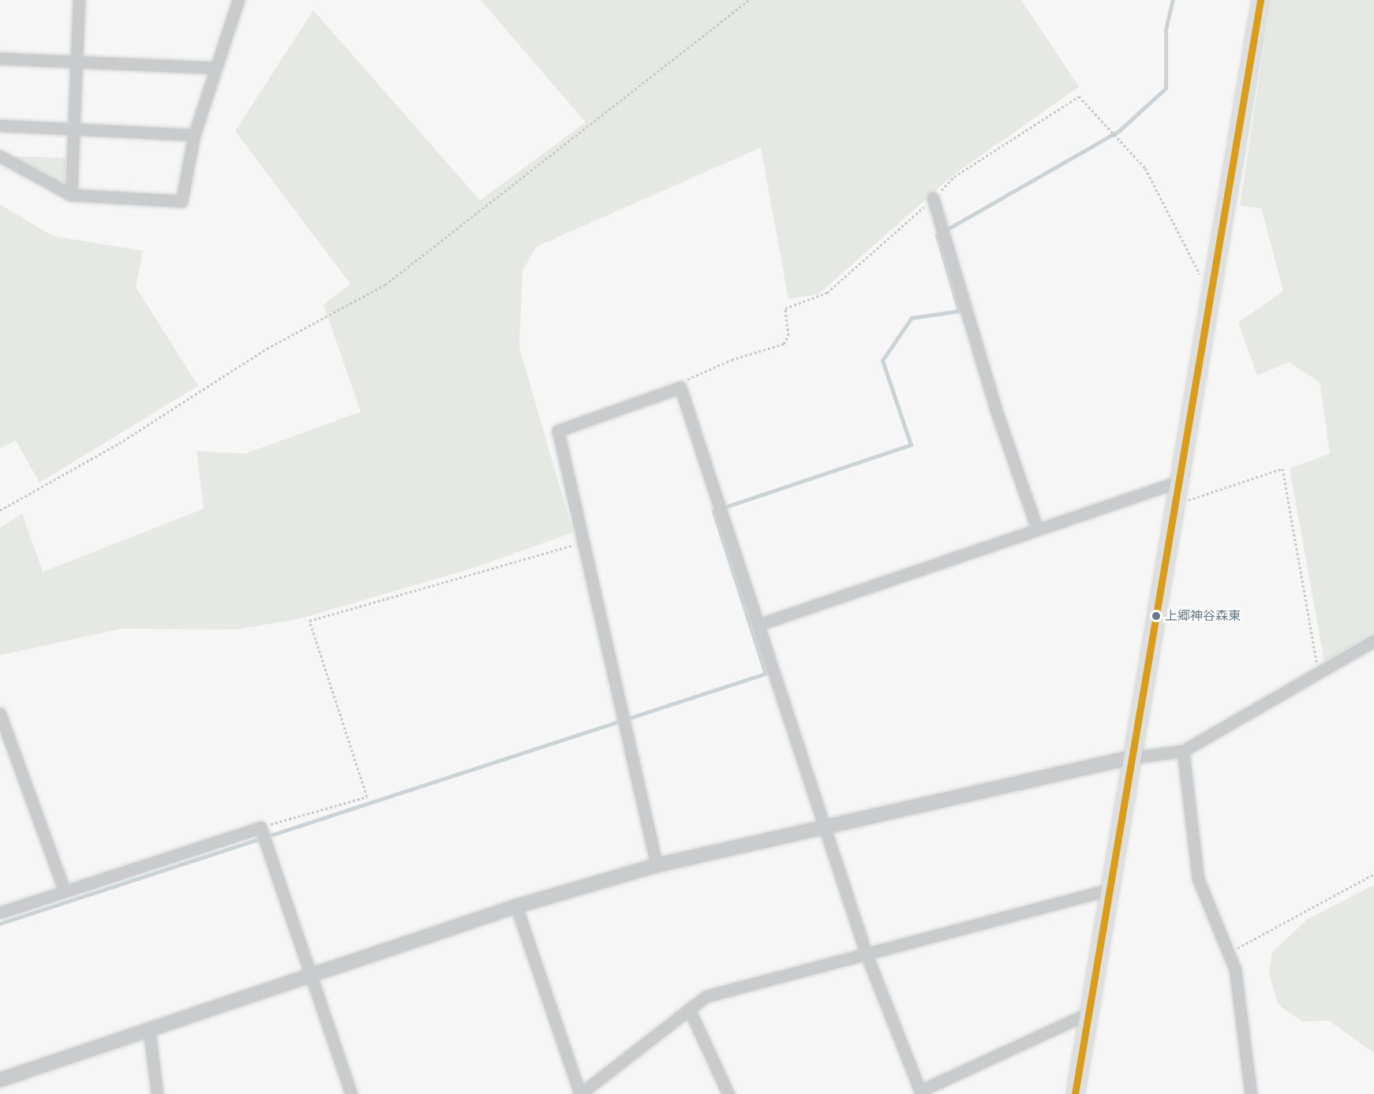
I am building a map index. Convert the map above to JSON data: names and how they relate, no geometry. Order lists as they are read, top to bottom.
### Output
{
  "places": ["上郷神谷森東"]
}
